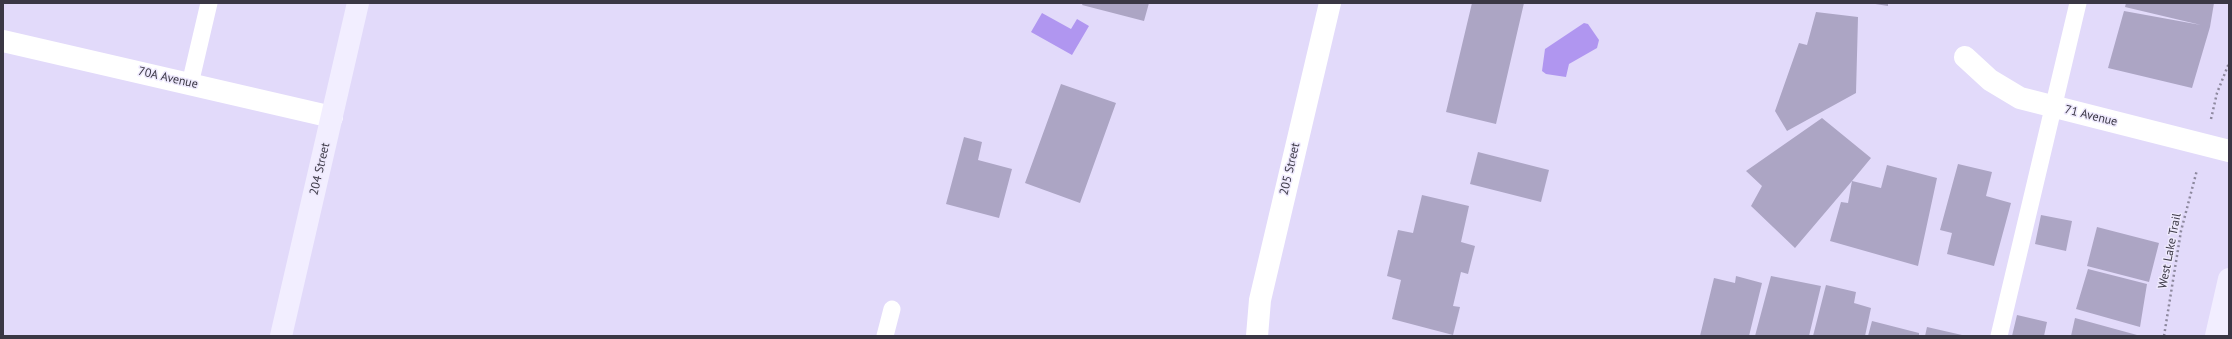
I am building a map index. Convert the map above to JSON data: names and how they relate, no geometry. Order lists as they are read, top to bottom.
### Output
{
  "streets": {
    "street": [
      "70A Avenue",
      "71 Avenue",
      "204 Street",
      "205 Street"
    ],
    "path": ["West Lake Trail"]
  },
  "crossings": [
    ["70A Avenue", "204 Street"]
  ]
}
